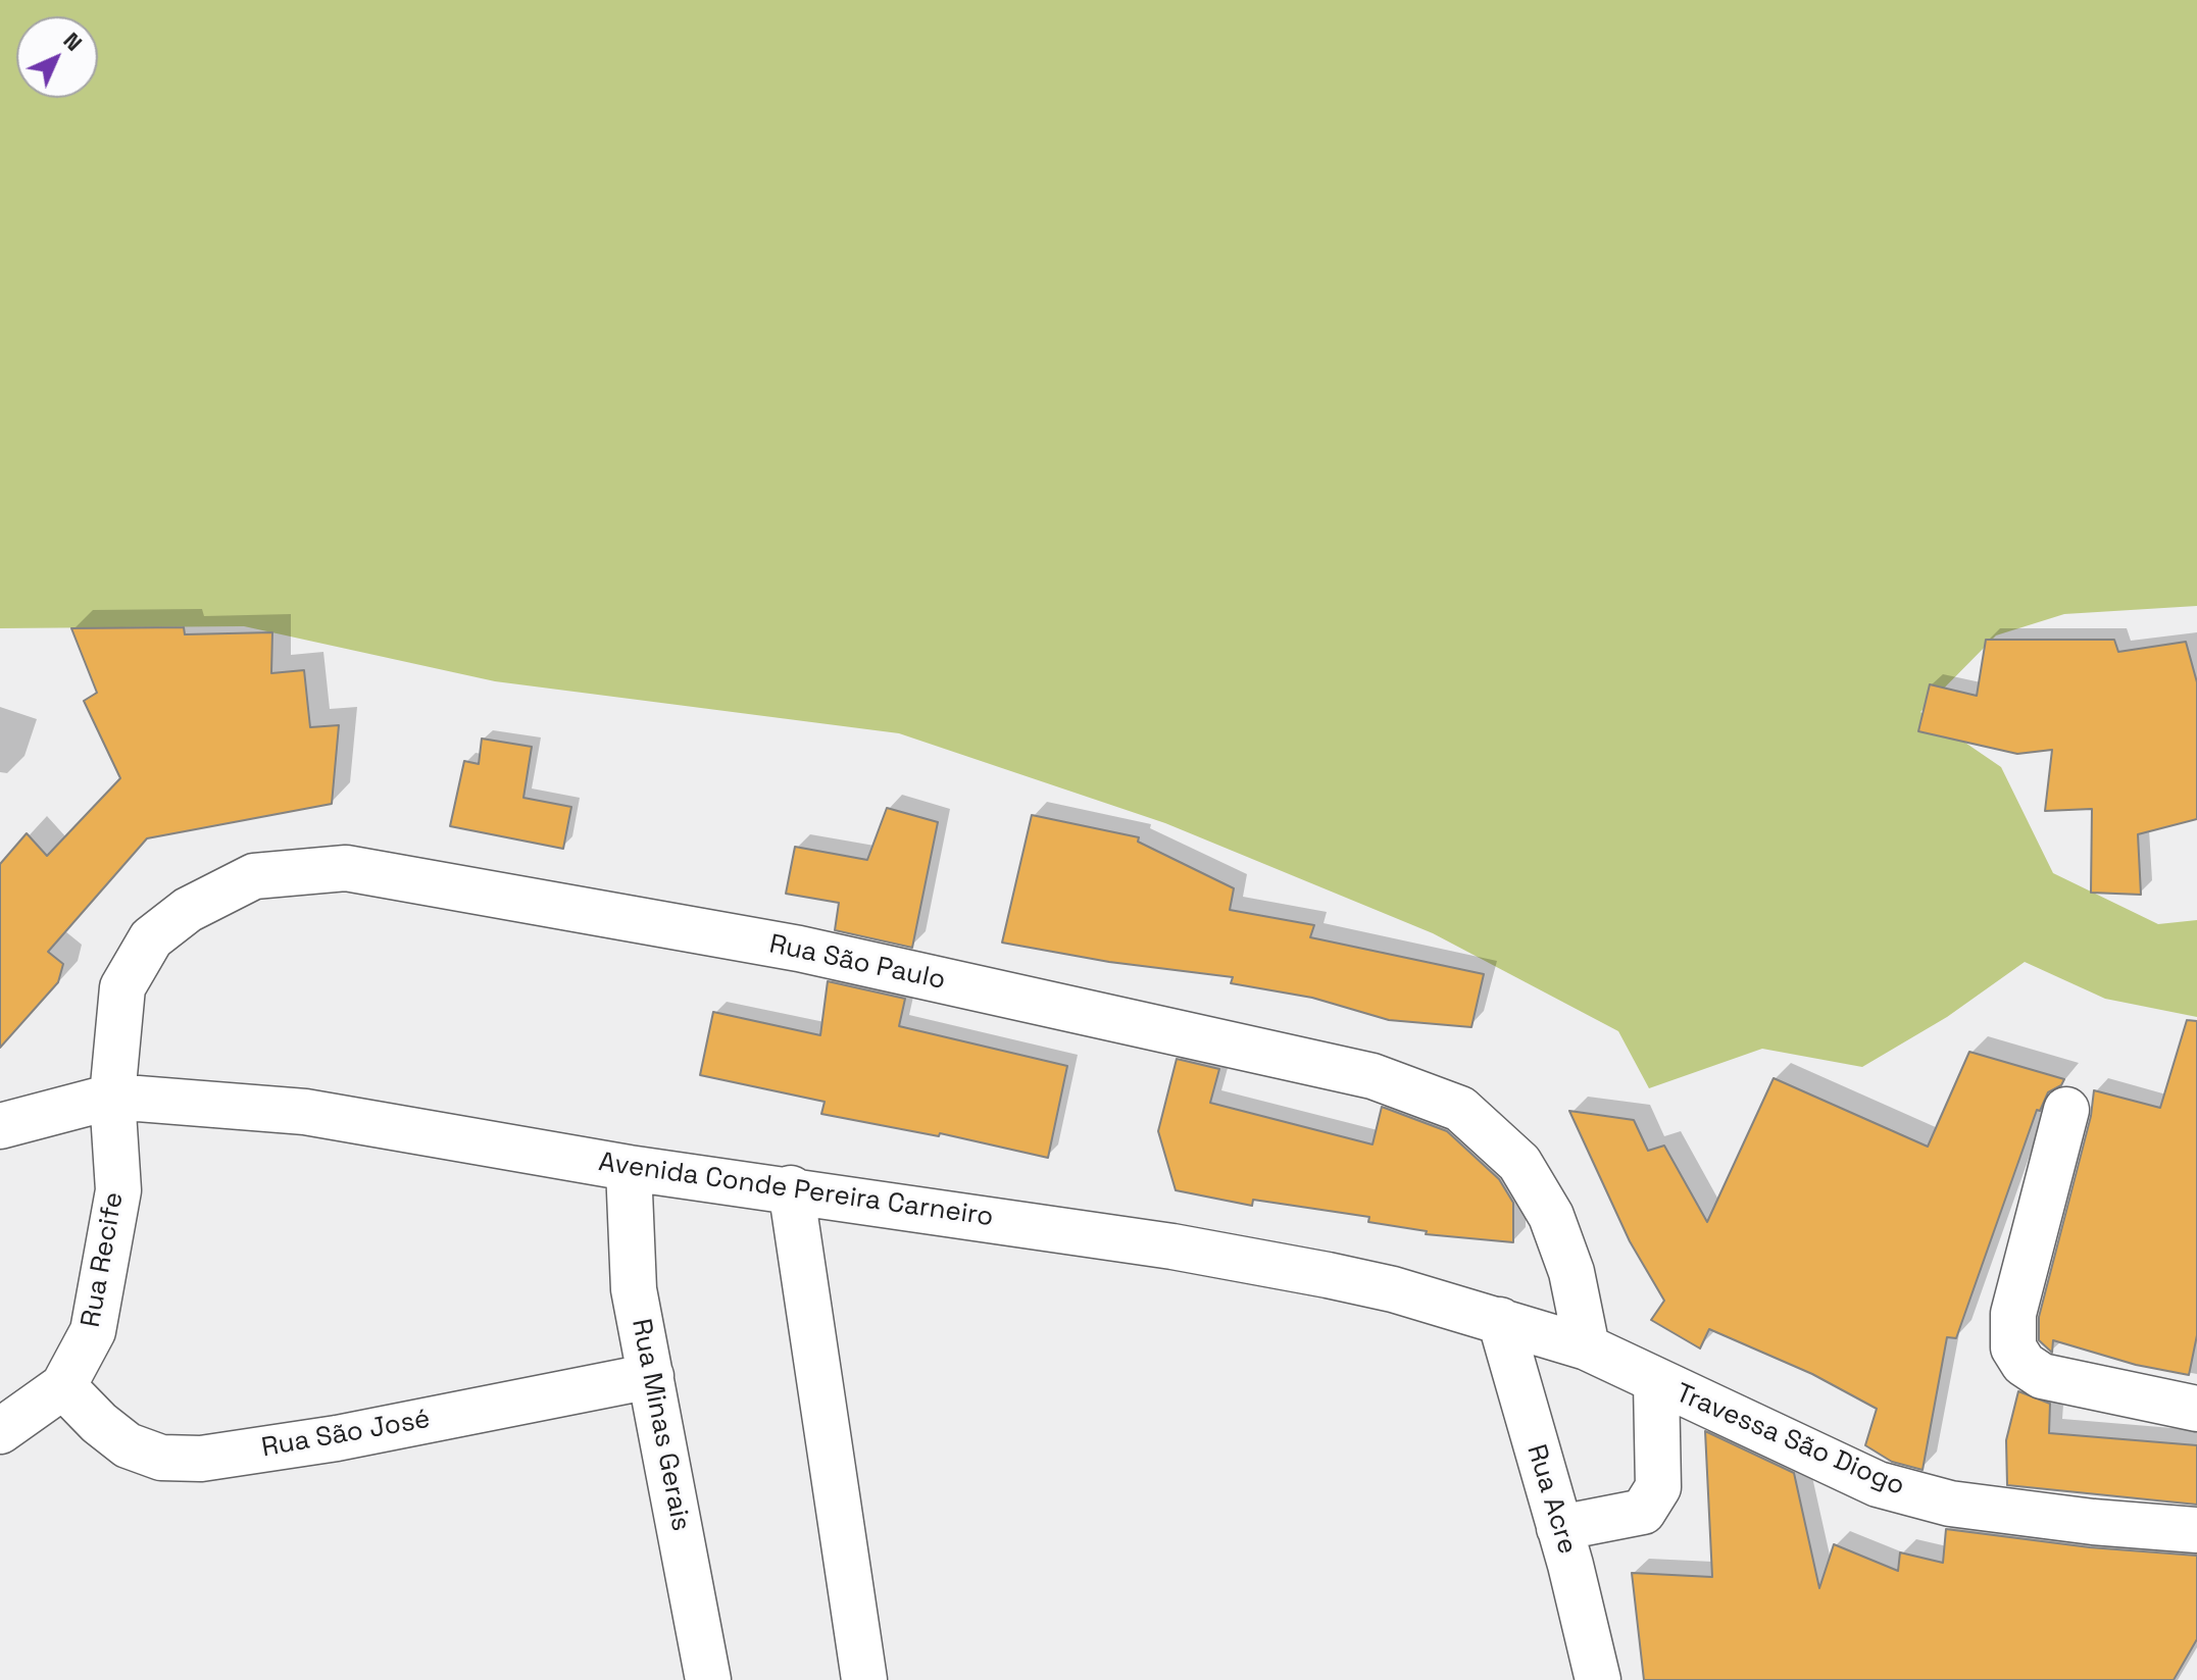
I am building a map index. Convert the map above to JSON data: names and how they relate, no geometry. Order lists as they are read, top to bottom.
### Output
{
  "streets": {
    "street": [
      "Rua São Paulo",
      "Avenida Conde Pereira Carneiro",
      "Rua Recife",
      "Rua Minas Gerais",
      "Rua São José",
      "Travessa São Diogo",
      "Rua Acre"
    ]
  },
  "crossings": [
    ["Rua São Paulo", "Avenida Conde Pereira Carneiro"],
    ["Rua São Paulo", "Rua Recife"],
    ["Rua São Paulo", "Travessa São Diogo"],
    ["Avenida Conde Pereira Carneiro", "Rua Recife"],
    ["Avenida Conde Pereira Carneiro", "Rua Minas Gerais"],
    ["Avenida Conde Pereira Carneiro", "Travessa São Diogo"],
    ["Avenida Conde Pereira Carneiro", "Rua Acre"],
    ["Rua Recife", "Rua São José"],
    ["Rua Minas Gerais", "Rua São José"]
  ],
  "north": "top right"
}
